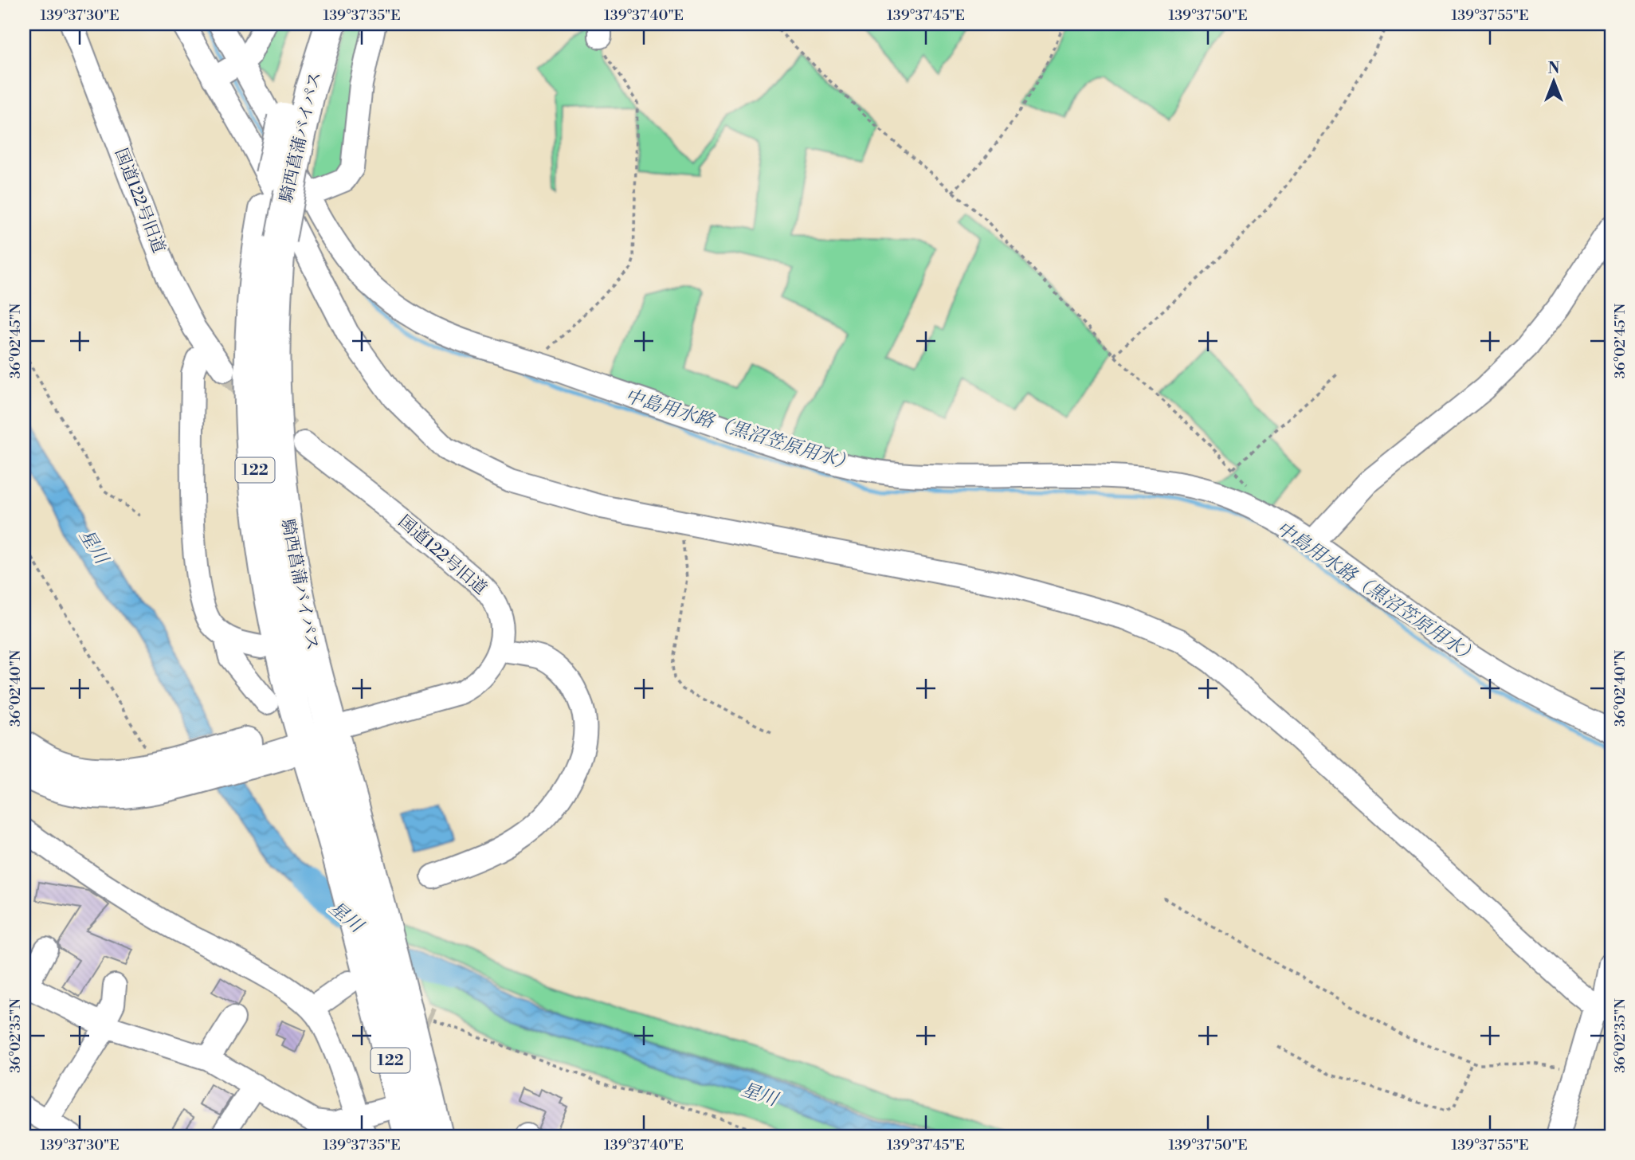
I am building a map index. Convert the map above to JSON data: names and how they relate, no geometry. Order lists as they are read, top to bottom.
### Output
{
  "streets": {
    "highway": ["騎西菖蒲バイパス", "122"],
    "street": ["国道122号旧道"]
  },
  "crossings": [
    ["騎西菖蒲バイパス", "国道122号旧道"]
  ],
  "water": ["中島用水路（黒沼笠原用水）", "星川"],
  "north": "top",
  "coordinates": [
    "139°37'30\"E",
    "139°37'35\"E",
    "139°37'40\"E",
    "139°37'45\"E",
    "139°37'50\"E",
    "139°37'55\"E",
    "36°02'45\"N",
    "36°02'40\"N",
    "36°02'35\"N"
  ]
}
